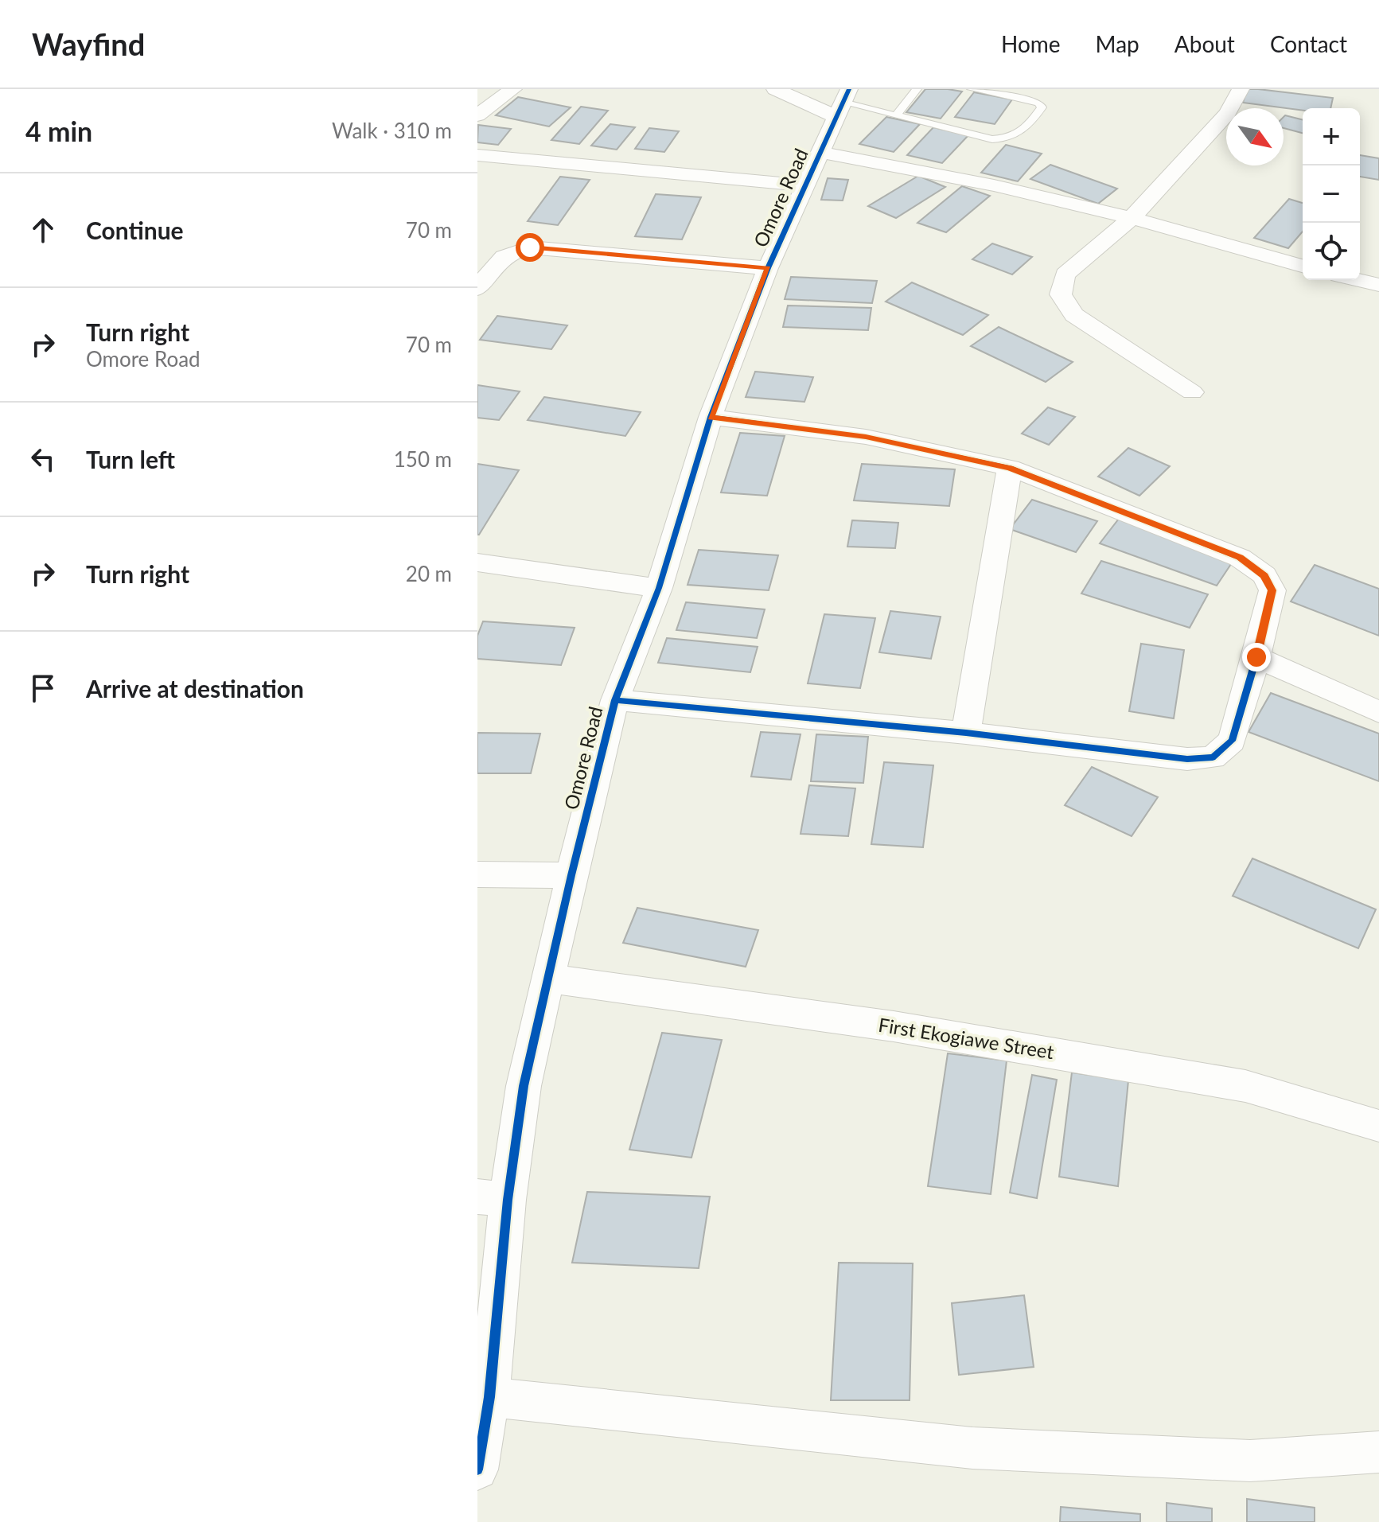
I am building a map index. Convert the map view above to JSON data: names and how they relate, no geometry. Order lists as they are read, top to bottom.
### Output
{
  "streets": {
    "street": ["Omore Road", "First Ekogiawe Street"]
  },
  "crossings": [
    ["Omore Road", "First Ekogiawe Street"]
  ],
  "north": "bottom right",
  "page": {
    "header": "Wayfind",
    "nav": [
      "Home",
      "Map",
      "About",
      "Contact"
    ],
    "heading": ["4 min", "Walk · 310 m"],
    "map_buttons": ["+", "−"],
    "list": [
      ["Continue", "70 m"],
      ["Turn right", "Omore Road", "70 m"],
      ["Turn left", "150 m"],
      ["Turn right", "20 m"],
      "Arrive at destination"
    ]
  }
}
